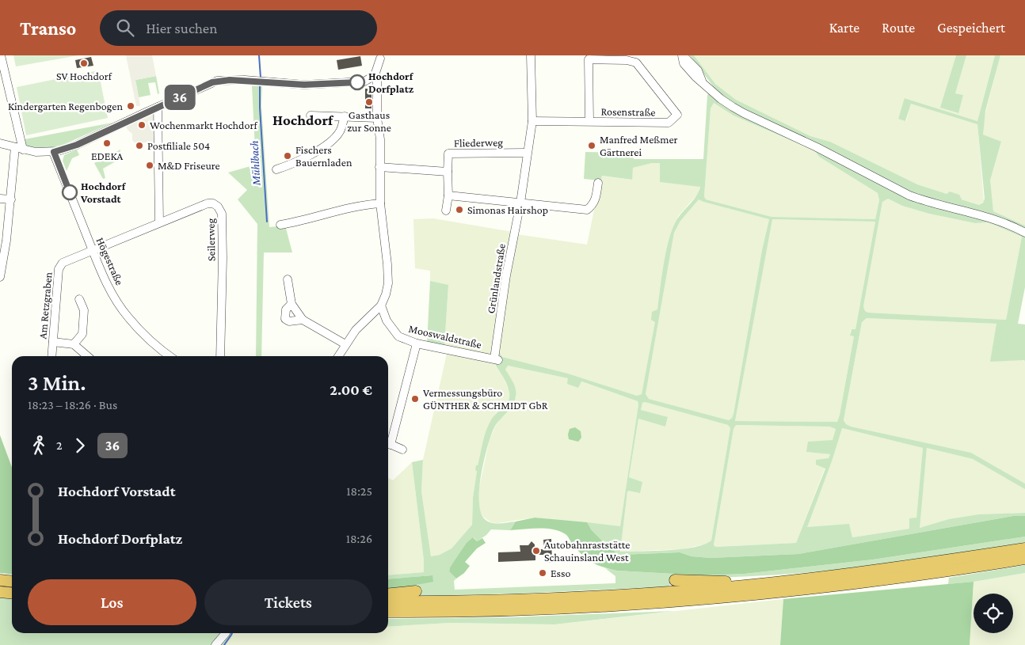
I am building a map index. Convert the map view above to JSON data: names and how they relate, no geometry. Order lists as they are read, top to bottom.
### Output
{
  "streets": {
    "street": [
      "Rosenstraße",
      "Fliederweg",
      "Seilerweg",
      "Högestraße",
      "Grünlandstraße",
      "Am Retzgraben",
      "Mooswaldstraße"
    ]
  },
  "crossings": [
    ["Rosenstraße", "Grünlandstraße"],
    ["Fliederweg", "Grünlandstraße"],
    ["Seilerweg", "Högestraße"],
    ["Seilerweg", "Am Retzgraben"],
    ["Högestraße", "Am Retzgraben"],
    ["Grünlandstraße", "Mooswaldstraße"]
  ],
  "districts": ["Hochdorf"],
  "water": ["Mühlbach"],
  "places": [
    "SV Hochdorf",
    "Hochdorf Dorfplatz",
    "Gasthaus zur Sonne",
    "Kindergarten Regenbogen",
    "Wochenmarkt Hochdorf",
    "EDEKA",
    "Postfiliale 504",
    "Manfred Meßmer Gärtnerei",
    "Fischers Bauernladen",
    "M&D Friseure",
    "Hochdorf Vorstadt",
    "Simonas Hairshop",
    "Vermessungsbüro GÜNTHER & SCHMIDT GbR",
    "Autobahnraststätte Schauinsland West",
    "Esso"
  ],
  "lines": ["bus line 36"],
  "page": {
    "header": "Transo",
    "search": "Hier suchen",
    "nav": ["Karte", "Route", "Gespeichert"],
    "on_map": "36",
    "heading": ["3 Min.", "18:23 – 18:26 · Bus", "2.00 €"],
    "legs": ["2", "36"],
    "list": [
      {
        "name": "Hochdorf Vorstadt",
        "value": "18:25"
      },
      {
        "name": "Hochdorf Dorfplatz",
        "value": "18:26"
      }
    ],
    "buttons": ["Los", "Tickets"]
  }
}
